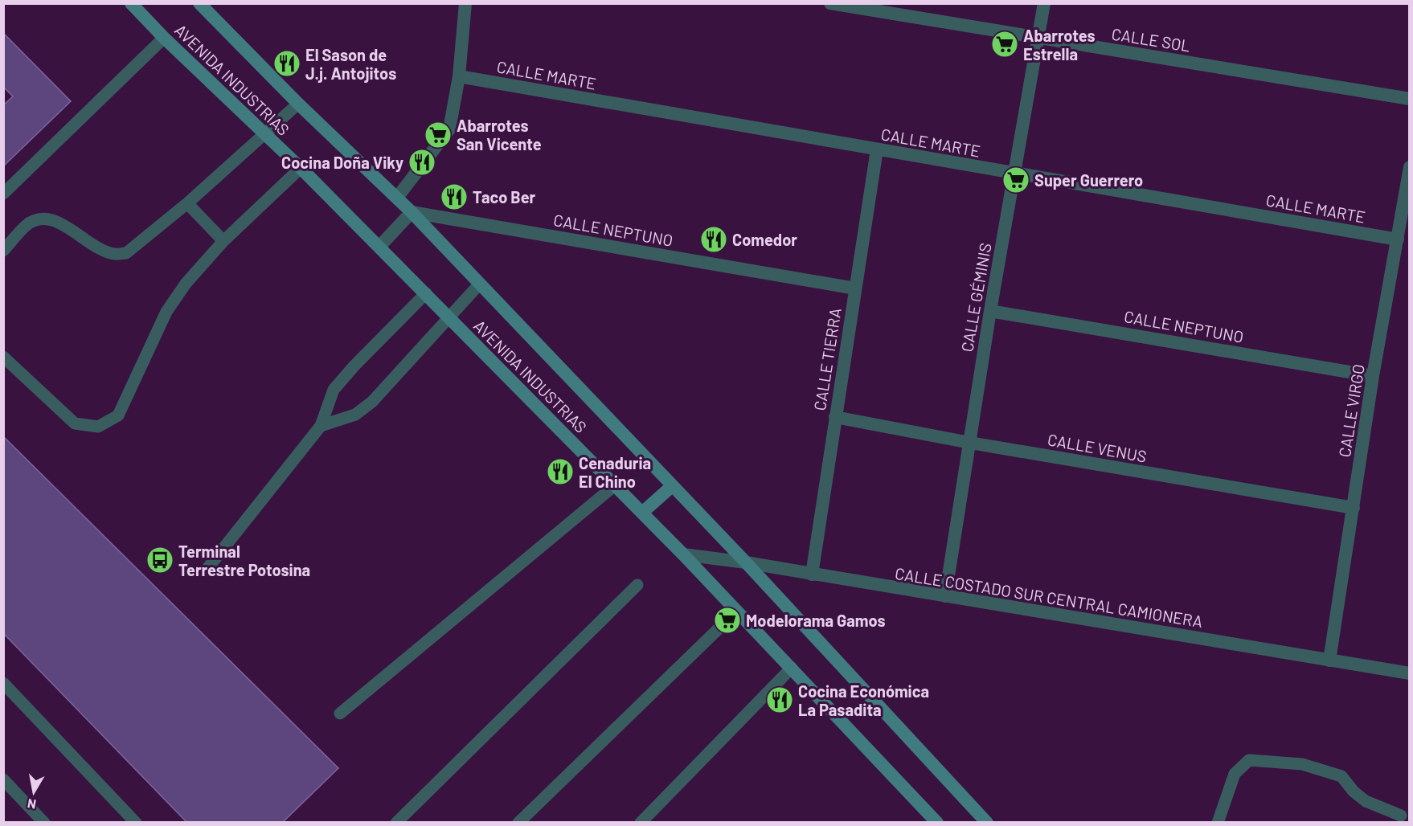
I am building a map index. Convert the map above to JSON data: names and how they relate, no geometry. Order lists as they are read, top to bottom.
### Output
{
  "streets": {
    "main road": ["AVENIDA INDUSTRIAS"],
    "street": [
      "CALLE SOL",
      "CALLE MARTE",
      "CALLE NEPTUNO",
      "CALLE GÉMINIS",
      "CALLE TIERRA",
      "CALLE VIRGO",
      "CALLE VENUS",
      "CALLE COSTADO SUR CENTRAL CAMIONERA"
    ]
  },
  "crossings": [
    ["CALLE SOL", "CALLE GÉMINIS"],
    ["CALLE MARTE", "CALLE GÉMINIS"],
    ["CALLE MARTE", "CALLE TIERRA"],
    ["CALLE MARTE", "CALLE VIRGO"],
    ["AVENIDA INDUSTRIAS", "CALLE NEPTUNO"],
    ["AVENIDA INDUSTRIAS", "CALLE COSTADO SUR CENTRAL CAMIONERA"],
    ["CALLE NEPTUNO", "CALLE GÉMINIS"],
    ["CALLE NEPTUNO", "CALLE TIERRA"],
    ["CALLE NEPTUNO", "CALLE VIRGO"],
    ["CALLE GÉMINIS", "CALLE VENUS"],
    ["CALLE GÉMINIS", "CALLE COSTADO SUR CENTRAL CAMIONERA"],
    ["CALLE TIERRA", "CALLE VENUS"],
    ["CALLE TIERRA", "CALLE COSTADO SUR CENTRAL CAMIONERA"],
    ["CALLE VIRGO", "CALLE VENUS"],
    ["CALLE VIRGO", "CALLE COSTADO SUR CENTRAL CAMIONERA"]
  ],
  "places": {
    "supermarket": [
      "Abarrotes Estrella",
      "Abarrotes San Vicente",
      "Super Guerrero",
      "Modelorama Gamos"
    ],
    "restaurant": [
      "El Sason de J.j. Antojitos",
      "Cocina Doña Viky",
      "Taco Ber",
      "Comedor",
      "Cenaduria El Chino",
      "Cocina Económica La Pasadita"
    ],
    "bus stop": ["Terminal Terrestre Potosina"]
  },
  "north": "bottom"
}
